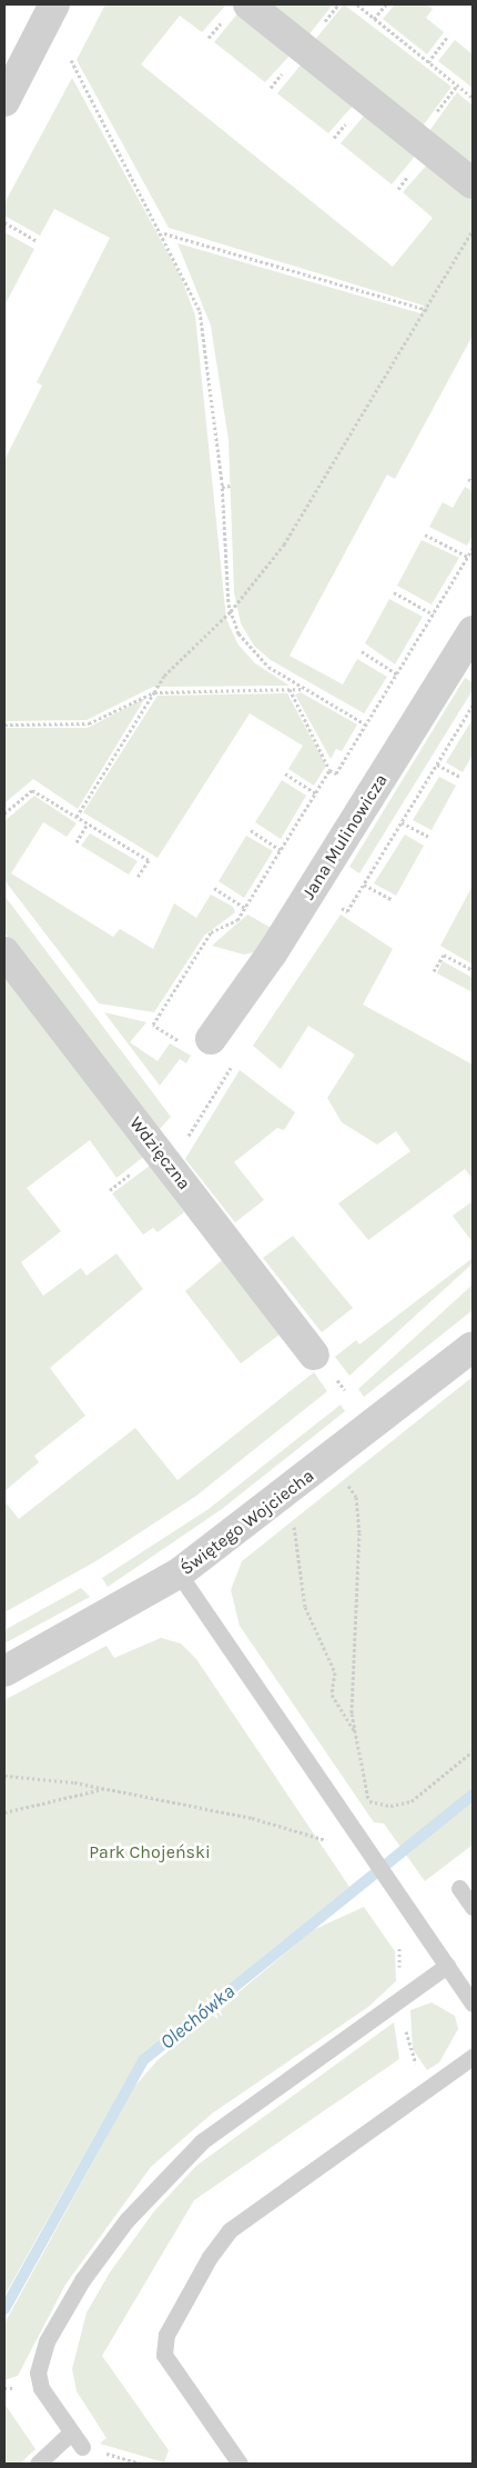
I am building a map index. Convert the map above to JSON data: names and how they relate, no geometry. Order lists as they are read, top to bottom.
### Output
{
  "streets": {
    "street": ["Jana Mulinowicza", "Wdzięczna", "Świętego Wojciecha"]
  },
  "water": ["Olechówka"],
  "parks": ["Park Chojeński"]
}
